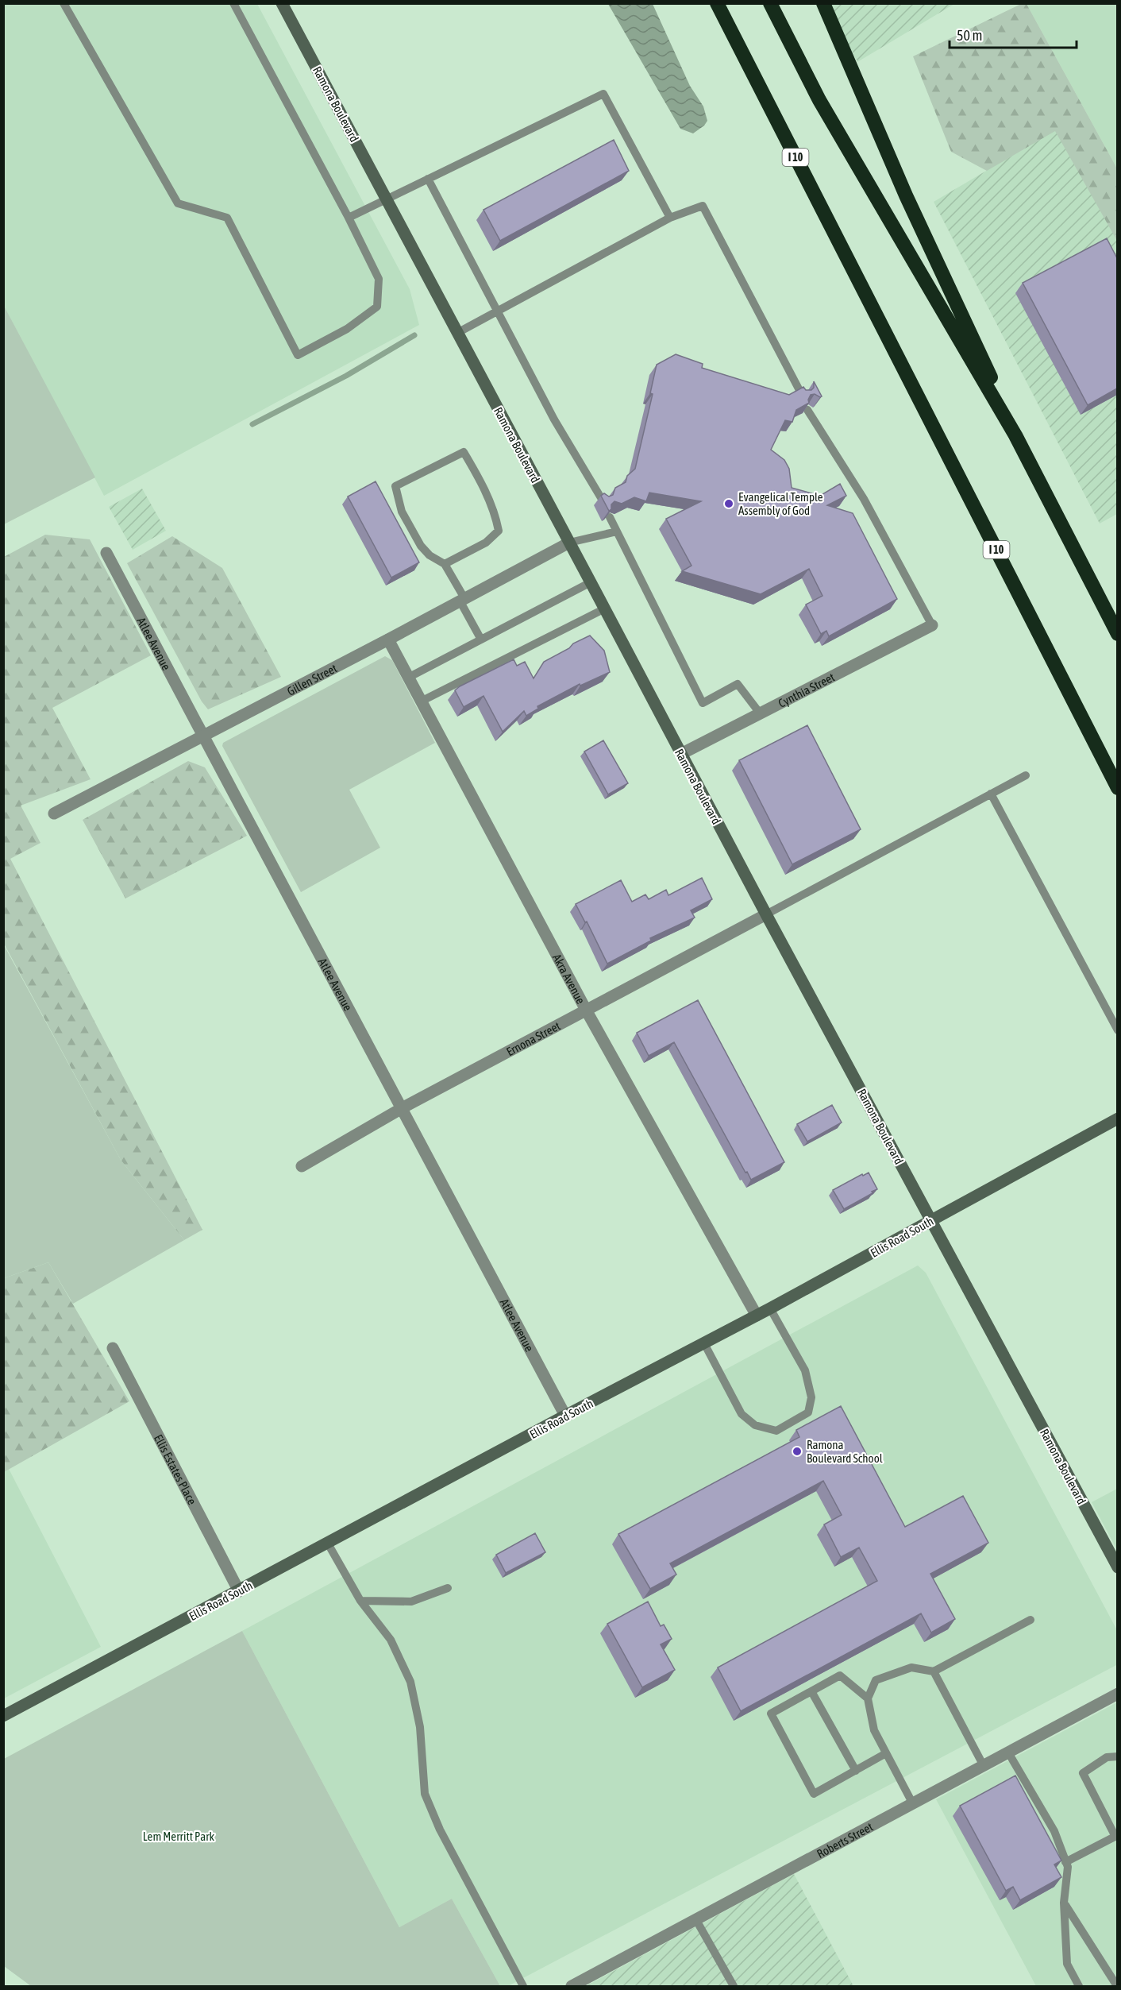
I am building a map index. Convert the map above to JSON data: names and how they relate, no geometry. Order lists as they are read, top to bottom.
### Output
{
  "streets": {
    "highway": ["I 10"],
    "street": [
      "Ramona Boulevard",
      "Atlee Avenue",
      "Gillen Street",
      "Cynthia Street",
      "Akra Avenue",
      "Ernona Street",
      "Ellis Road South",
      "Ellis Estates Place",
      "Roberts Street"
    ]
  },
  "crossings": [
    ["Ramona Boulevard", "Gillen Street"],
    ["Ramona Boulevard", "Cynthia Street"],
    ["Ramona Boulevard", "Ernona Street"],
    ["Ramona Boulevard", "Ellis Road South"],
    ["Atlee Avenue", "Gillen Street"],
    ["Atlee Avenue", "Ernona Street"],
    ["Atlee Avenue", "Ellis Road South"],
    ["Gillen Street", "Akra Avenue"],
    ["Akra Avenue", "Ernona Street"],
    ["Akra Avenue", "Ellis Road South"],
    ["Ellis Road South", "Ellis Estates Place"]
  ],
  "parks": ["Lem Merritt Park"],
  "places": ["Evangelical Temple Assembly of God", "Ramona Boulevard School"],
  "scale_bar": "50 m"
}
